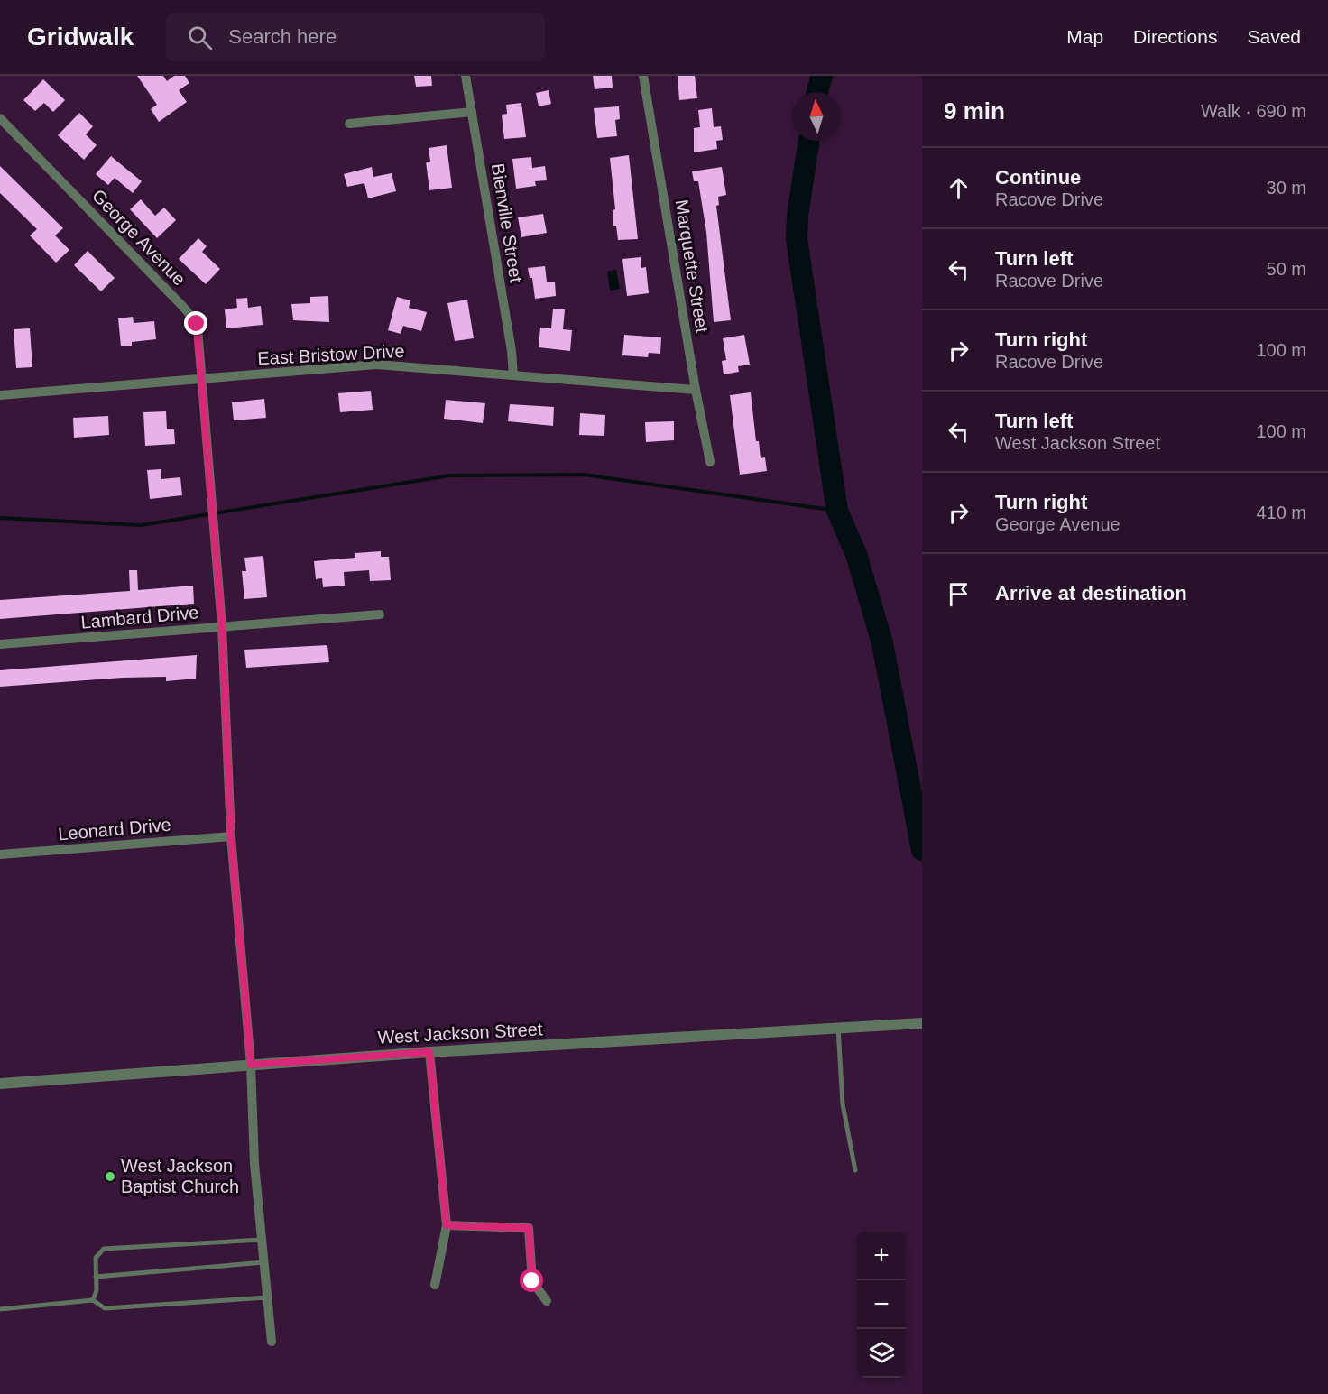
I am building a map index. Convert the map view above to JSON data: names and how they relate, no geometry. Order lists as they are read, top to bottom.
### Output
{
  "streets": {
    "street": [
      "Bienville Street",
      "George Avenue",
      "Marquette Street",
      "East Bristow Drive",
      "Lambard Drive",
      "Leonard Drive",
      "West Jackson Street"
    ]
  },
  "crossings": [
    ["Bienville Street", "East Bristow Drive"],
    ["George Avenue", "East Bristow Drive"],
    ["George Avenue", "Lambard Drive"],
    ["George Avenue", "Leonard Drive"],
    ["George Avenue", "West Jackson Street"],
    ["Marquette Street", "East Bristow Drive"]
  ],
  "places": ["West Jackson Baptist Church"],
  "north": "top",
  "page": {
    "header": "Gridwalk",
    "search": "Search here",
    "nav": ["Map", "Directions", "Saved"],
    "heading": ["9 min", "Walk · 690 m"],
    "list": [
      ["Continue", "Racove Drive", "30 m"],
      ["Turn left", "Racove Drive", "50 m"],
      ["Turn right", "Racove Drive", "100 m"],
      ["Turn left", "West Jackson Street", "100 m"],
      ["Turn right", "George Avenue", "410 m"],
      "Arrive at destination"
    ],
    "map_buttons": ["+", "−"]
  }
}
